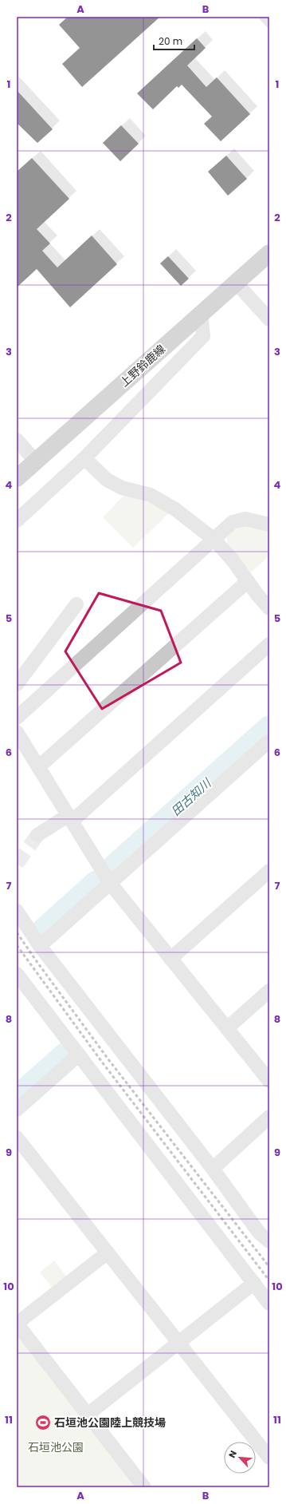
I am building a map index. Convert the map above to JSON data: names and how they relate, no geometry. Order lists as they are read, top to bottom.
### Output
{
  "streets": {
    "main road": ["上野鈴鹿線"]
  },
  "water": ["田古知川"],
  "parks": ["石垣池公園"],
  "places": {
    "sports": ["石垣池公園陸上競技場"]
  },
  "scale_bar": "20 m",
  "north": "top left",
  "grid": {
    "columns": ["A", "B"],
    "rows": [
      "1",
      "2",
      "3",
      "4",
      "5",
      "6",
      "7",
      "8",
      "9",
      "10",
      "11"
    ]
  }
}
